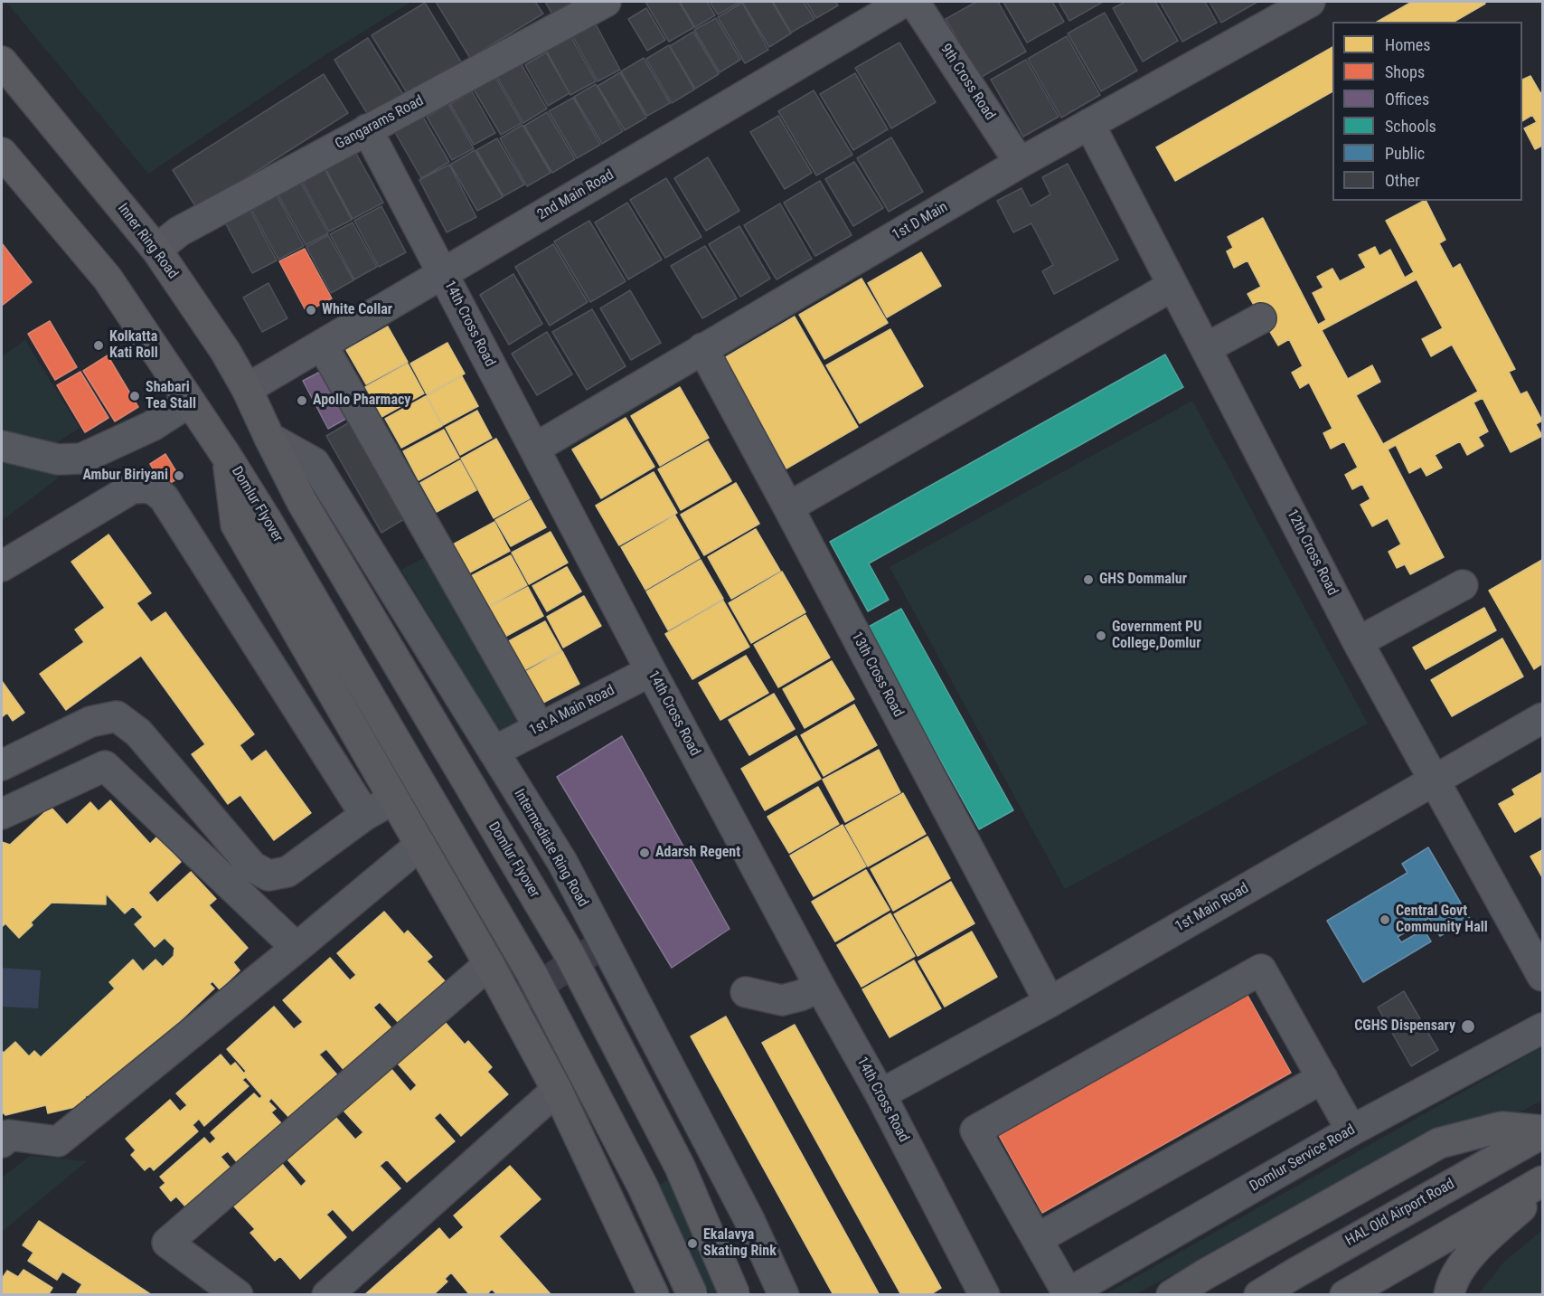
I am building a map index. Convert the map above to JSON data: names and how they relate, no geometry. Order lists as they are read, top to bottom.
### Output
{
  "streets": {
    "main road": ["Inner Ring Road", "Domlur Flyover", "HAL Old Airport Road"],
    "street": [
      "9th Cross Road",
      "Gangarams Road",
      "2nd Main Road",
      "1st D Main",
      "14th Cross Road",
      "12th Cross Road",
      "13th Cross Road",
      "1st A Main Road",
      "Intermediate Ring Road",
      "1st Main Road",
      "Domlur Service Road"
    ]
  },
  "crossings": [
    ["9th Cross Road", "1st D Main"],
    ["Gangarams Road", "Inner Ring Road"],
    ["Gangarams Road", "14th Cross Road"],
    ["2nd Main Road", "Inner Ring Road"],
    ["2nd Main Road", "14th Cross Road"],
    ["1st D Main", "14th Cross Road"],
    ["1st D Main", "12th Cross Road"],
    ["1st D Main", "13th Cross Road"],
    ["Inner Ring Road", "Domlur Flyover"],
    ["Inner Ring Road", "Intermediate Ring Road"],
    ["14th Cross Road", "1st A Main Road"],
    ["14th Cross Road", "1st Main Road"],
    ["Domlur Flyover", "Intermediate Ring Road"],
    ["12th Cross Road", "1st Main Road"],
    ["13th Cross Road", "1st Main Road"],
    ["1st A Main Road", "Intermediate Ring Road"]
  ],
  "places": [
    "White Collar",
    "Kolkatta Kati Roll",
    "Shabari Tea Stall",
    "Apollo Pharmacy",
    "Ambur Biriyani",
    "GHS Dommalur",
    "Government PU College,Domlur",
    "Adarsh Regent",
    "Central Govt Community Hall",
    "CGHS Dispensary",
    "Ekalavya Skating Rink"
  ],
  "legend": [
    "Homes",
    "Shops",
    "Offices",
    "Schools",
    "Public",
    "Other"
  ]
}
